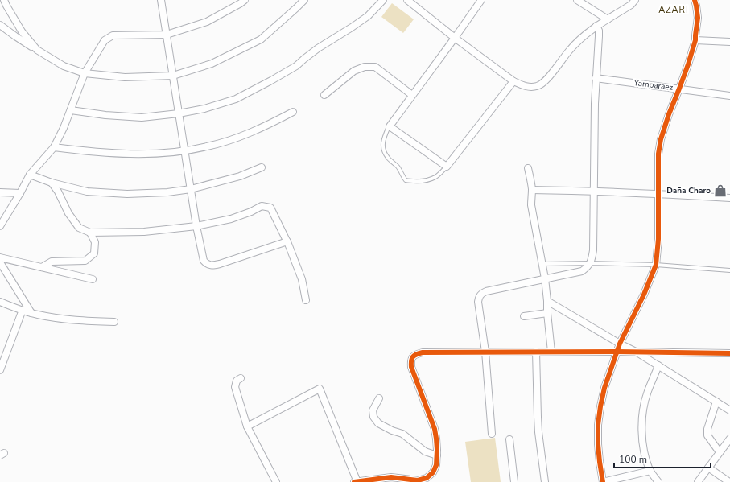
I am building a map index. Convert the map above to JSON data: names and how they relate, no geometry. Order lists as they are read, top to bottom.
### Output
{
  "streets": {
    "street": ["Yamparaez"]
  },
  "districts": ["AZARI"],
  "places": {
    "shop": ["Daña Charo"]
  },
  "scale_bar": "100 m"
}
